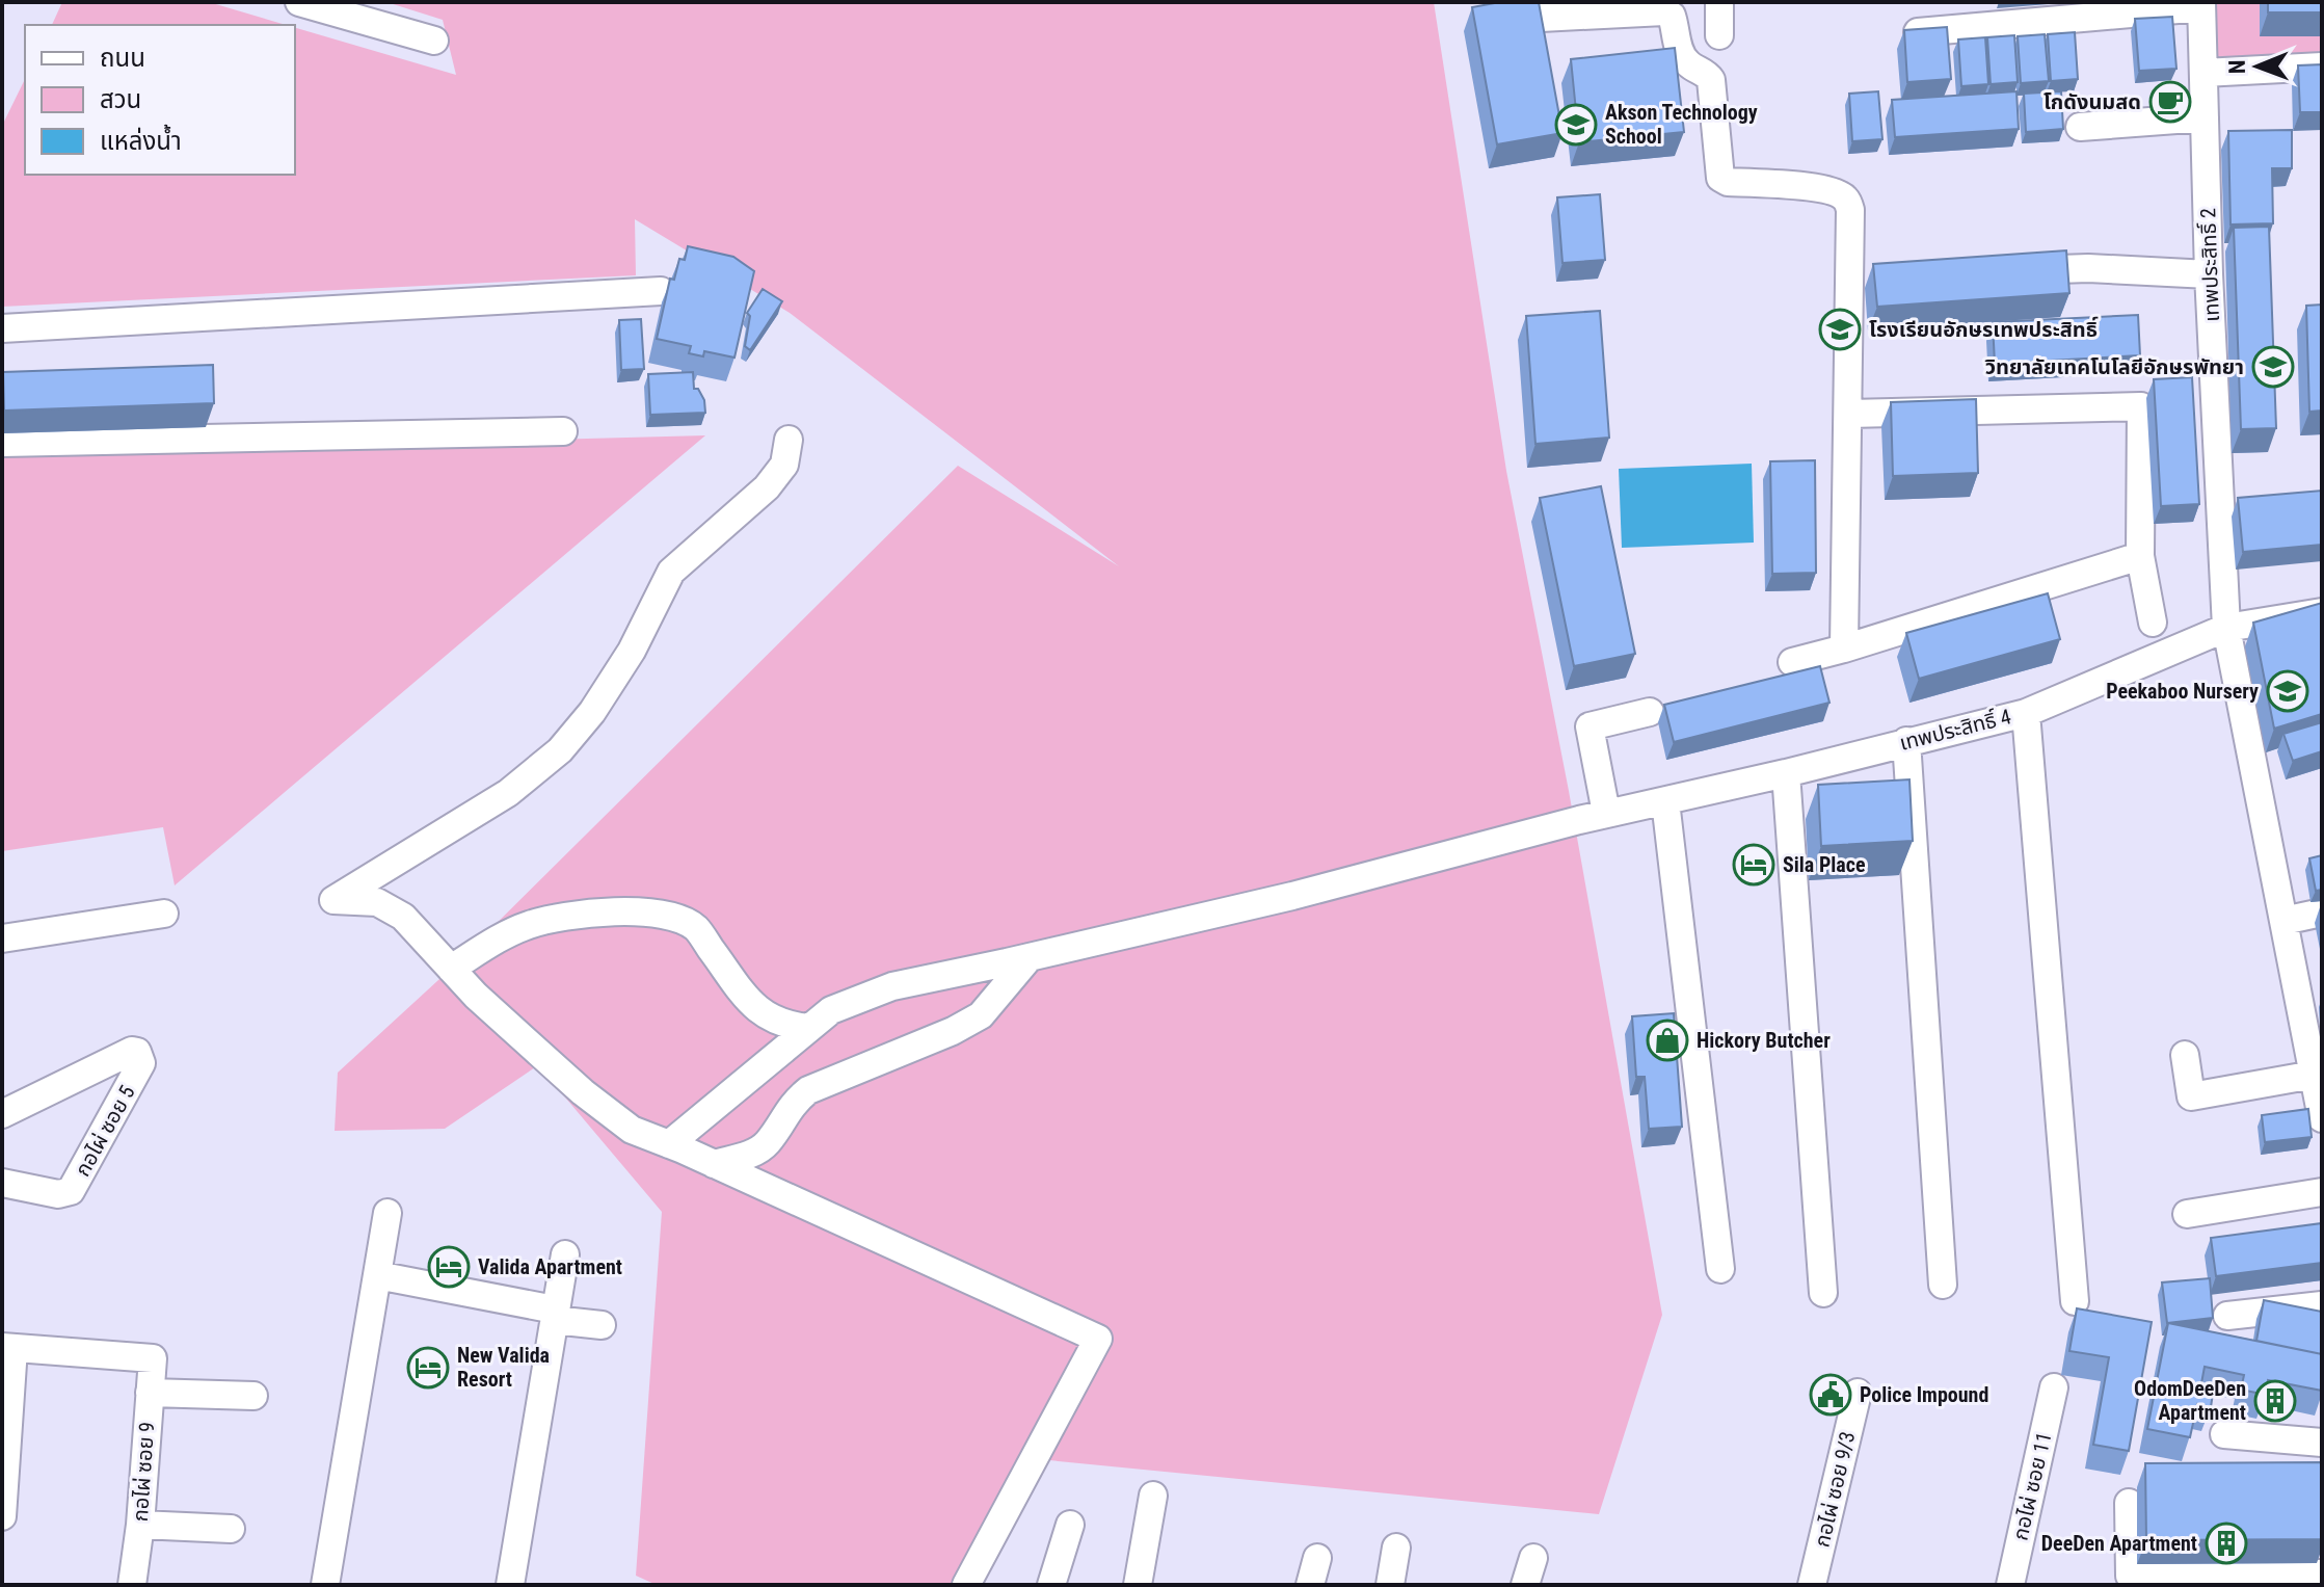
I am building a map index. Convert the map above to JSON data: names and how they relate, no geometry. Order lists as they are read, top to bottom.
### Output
{
  "streets": {
    "street": [
      "เทพประสิทธิ์ 2",
      "เทพประสิทธิ์ 4",
      "กอไผ่ ซอย 5",
      "กอไผ่ ซอย 9",
      "กอไผ่ ซอย 11",
      "กอไผ่ ซอย 9/3"
    ]
  },
  "crossings": [
    ["เทพประสิทธิ์ 2", "เทพประสิทธิ์ 4"]
  ],
  "places": {
    "cafe": ["โกดังนมสด"],
    "school or university": [
      "Akson Technology School",
      "โรงเรียนอักษรเทพประสิทธิ์",
      "วิทยาลัยเทคโนโลยีอักษรพัทยา",
      "Peekaboo Nursery"
    ],
    "hotel": ["Sila Place", "Valida Apartment", "New Valida Resort"],
    "shop": ["Hickory Butcher"],
    "public building": ["Police Impound"],
    "building": ["OdomDeeDen Apartment", "DeeDen Apartment"]
  },
  "legend": ["ถนน", "สวน", "แหล่งน้ำ"],
  "north": "left"
}
